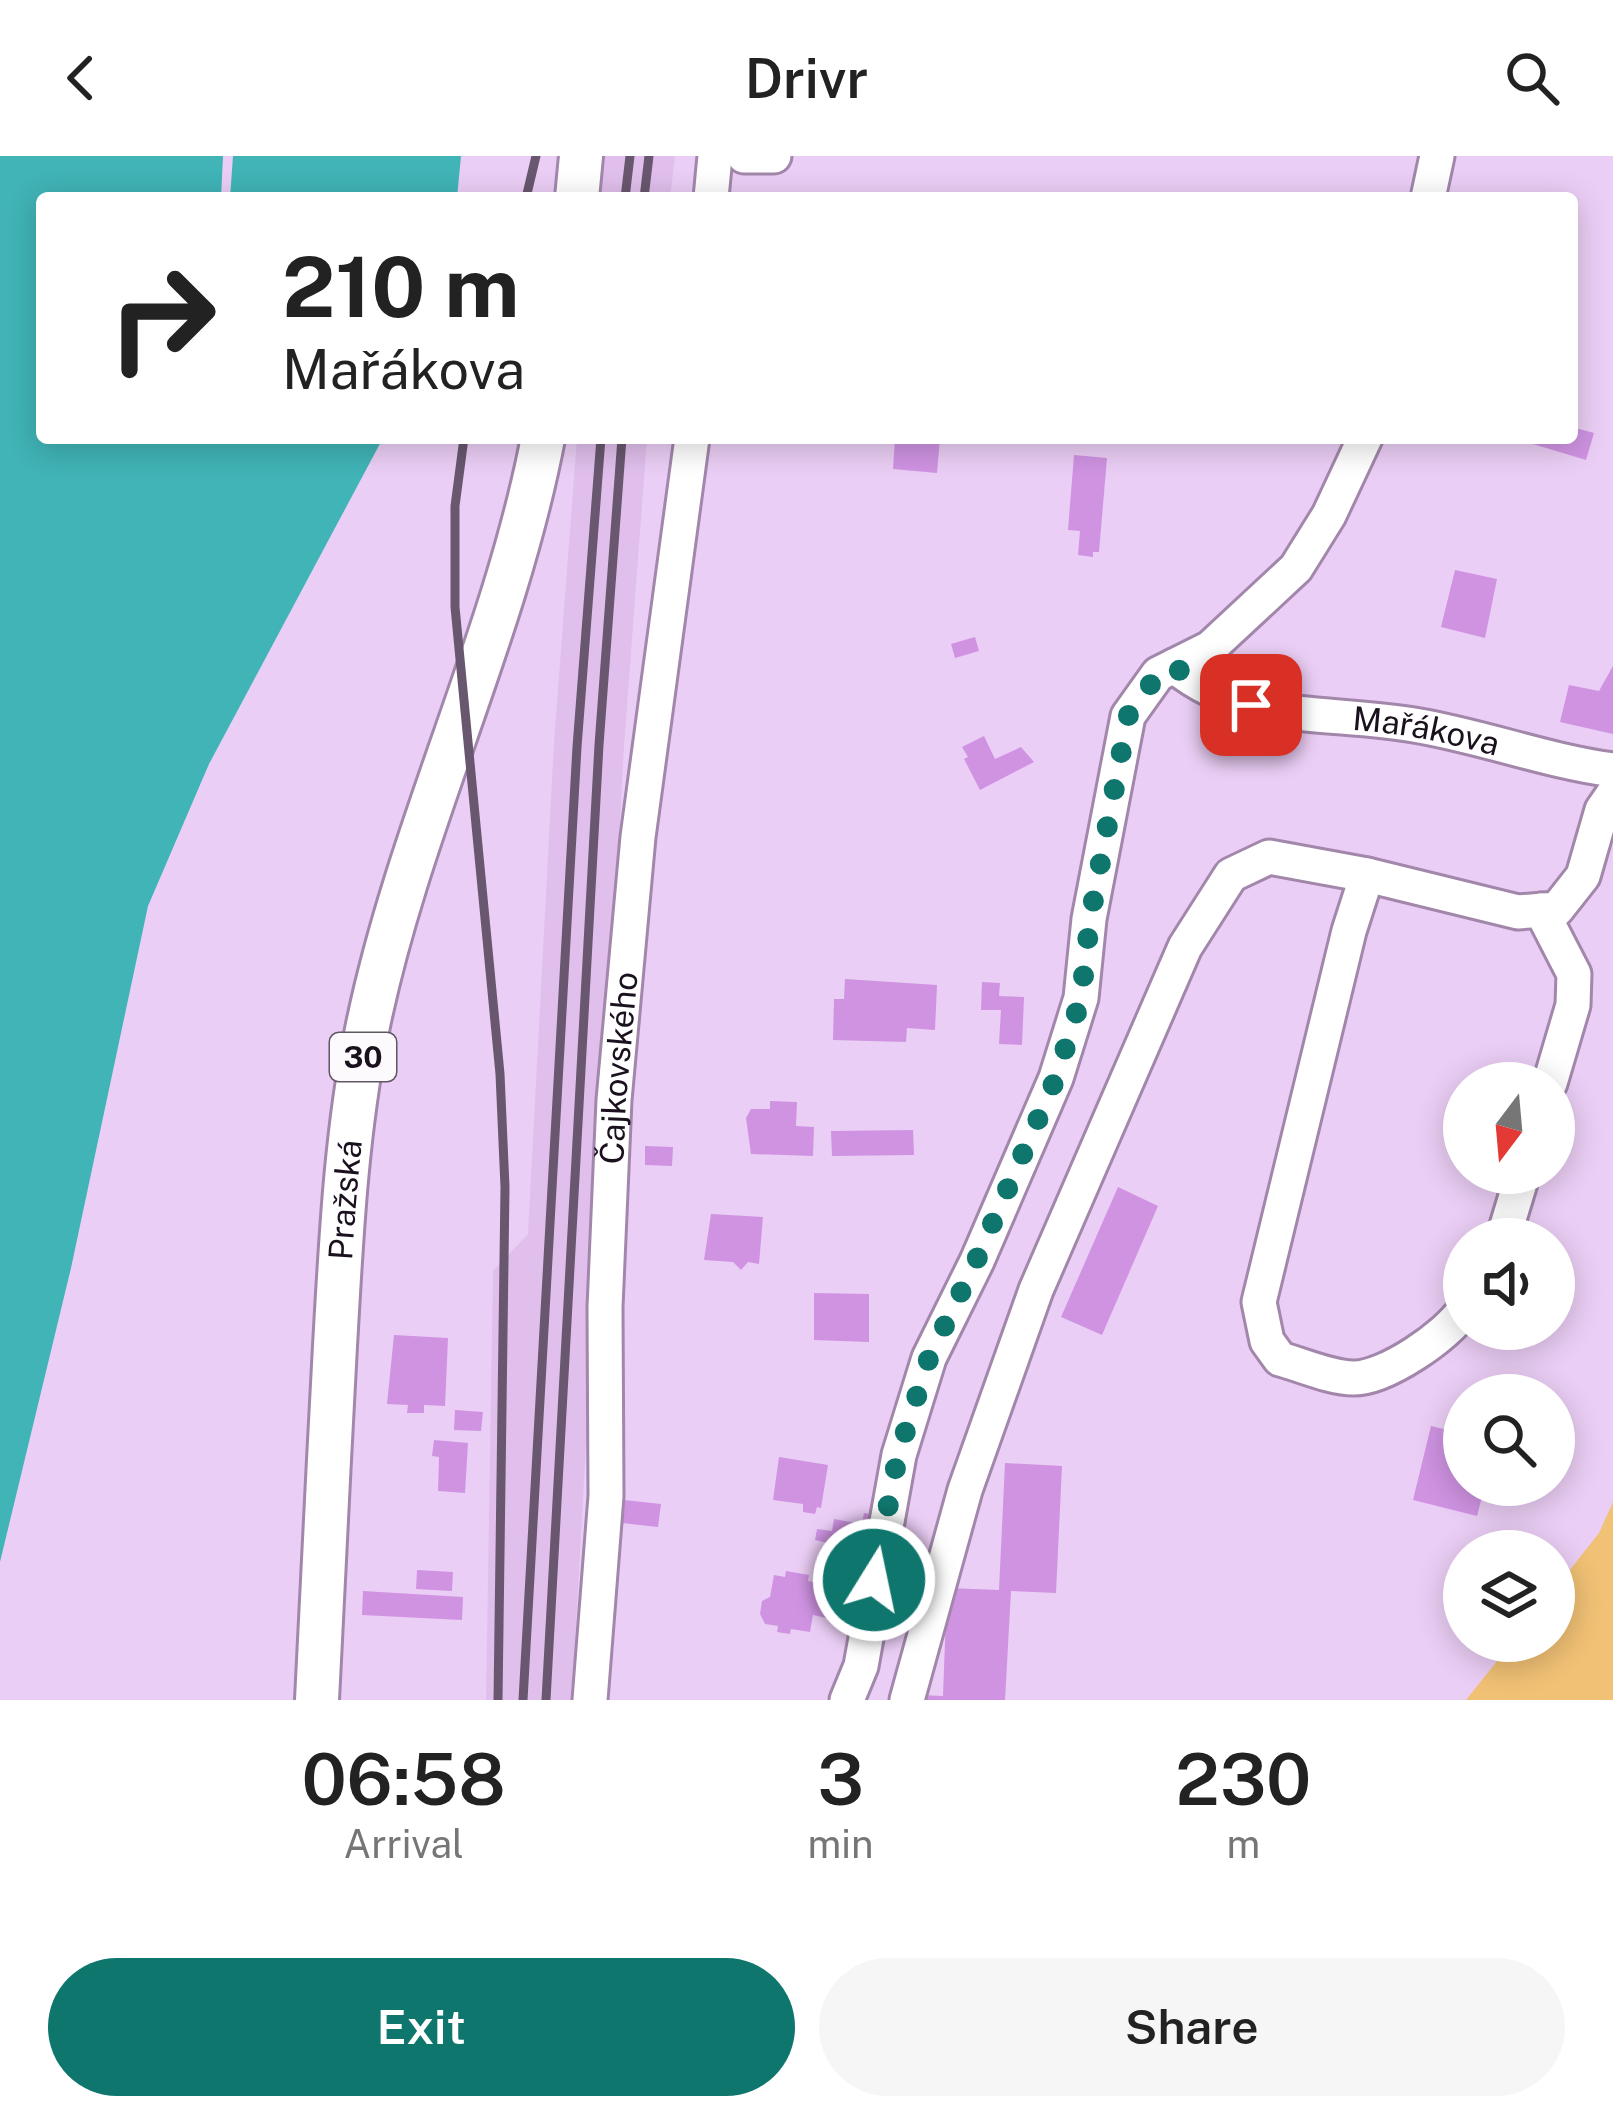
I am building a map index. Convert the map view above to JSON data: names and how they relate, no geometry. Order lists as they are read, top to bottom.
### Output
{
  "streets": {
    "main road": ["30", "Pražská"],
    "street": ["Mařákova", "Čajkovského"]
  },
  "north": "bottom",
  "page": {
    "header": "Drivr",
    "turn": ["210 m", "Mařákova"],
    "eta": [
      "06:58",
      "Arrival",
      "3",
      "min",
      "230",
      "m"
    ],
    "buttons": ["Exit", "Share"]
  }
}
